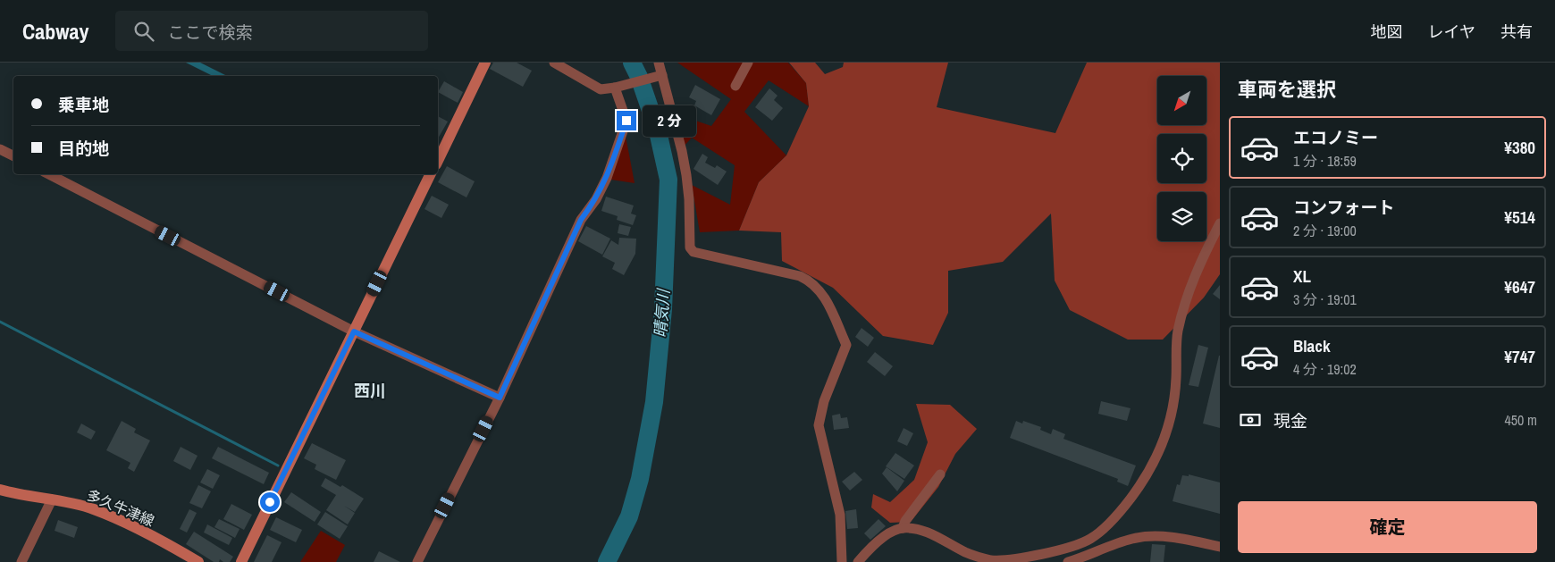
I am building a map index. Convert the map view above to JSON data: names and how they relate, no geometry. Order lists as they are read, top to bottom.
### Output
{
  "streets": {
    "street": ["多久牛津線"]
  },
  "districts": ["西川"],
  "water": ["晴気川"],
  "north": "bottom left",
  "page": {
    "header": "Cabway",
    "search": "ここで検索",
    "nav": ["地図", "レイヤ", "共有"],
    "heading": "車両を選択",
    "banner": ["乗車地", "目的地"],
    "bubble": "2 分",
    "list": [
      {
        "name": "エコノミー",
        "note": "1 分 · 18:59",
        "value": "¥380"
      },
      {
        "name": "コンフォート",
        "note": "2 分 · 19:00",
        "value": "¥514"
      },
      {
        "name": "XL",
        "note": "3 分 · 19:01",
        "value": "¥647"
      },
      {
        "name": "Black",
        "note": "4 分 · 19:02",
        "value": "¥747"
      }
    ],
    "pay": ["現金", "450 m"],
    "buttons": "確定"
  }
}
